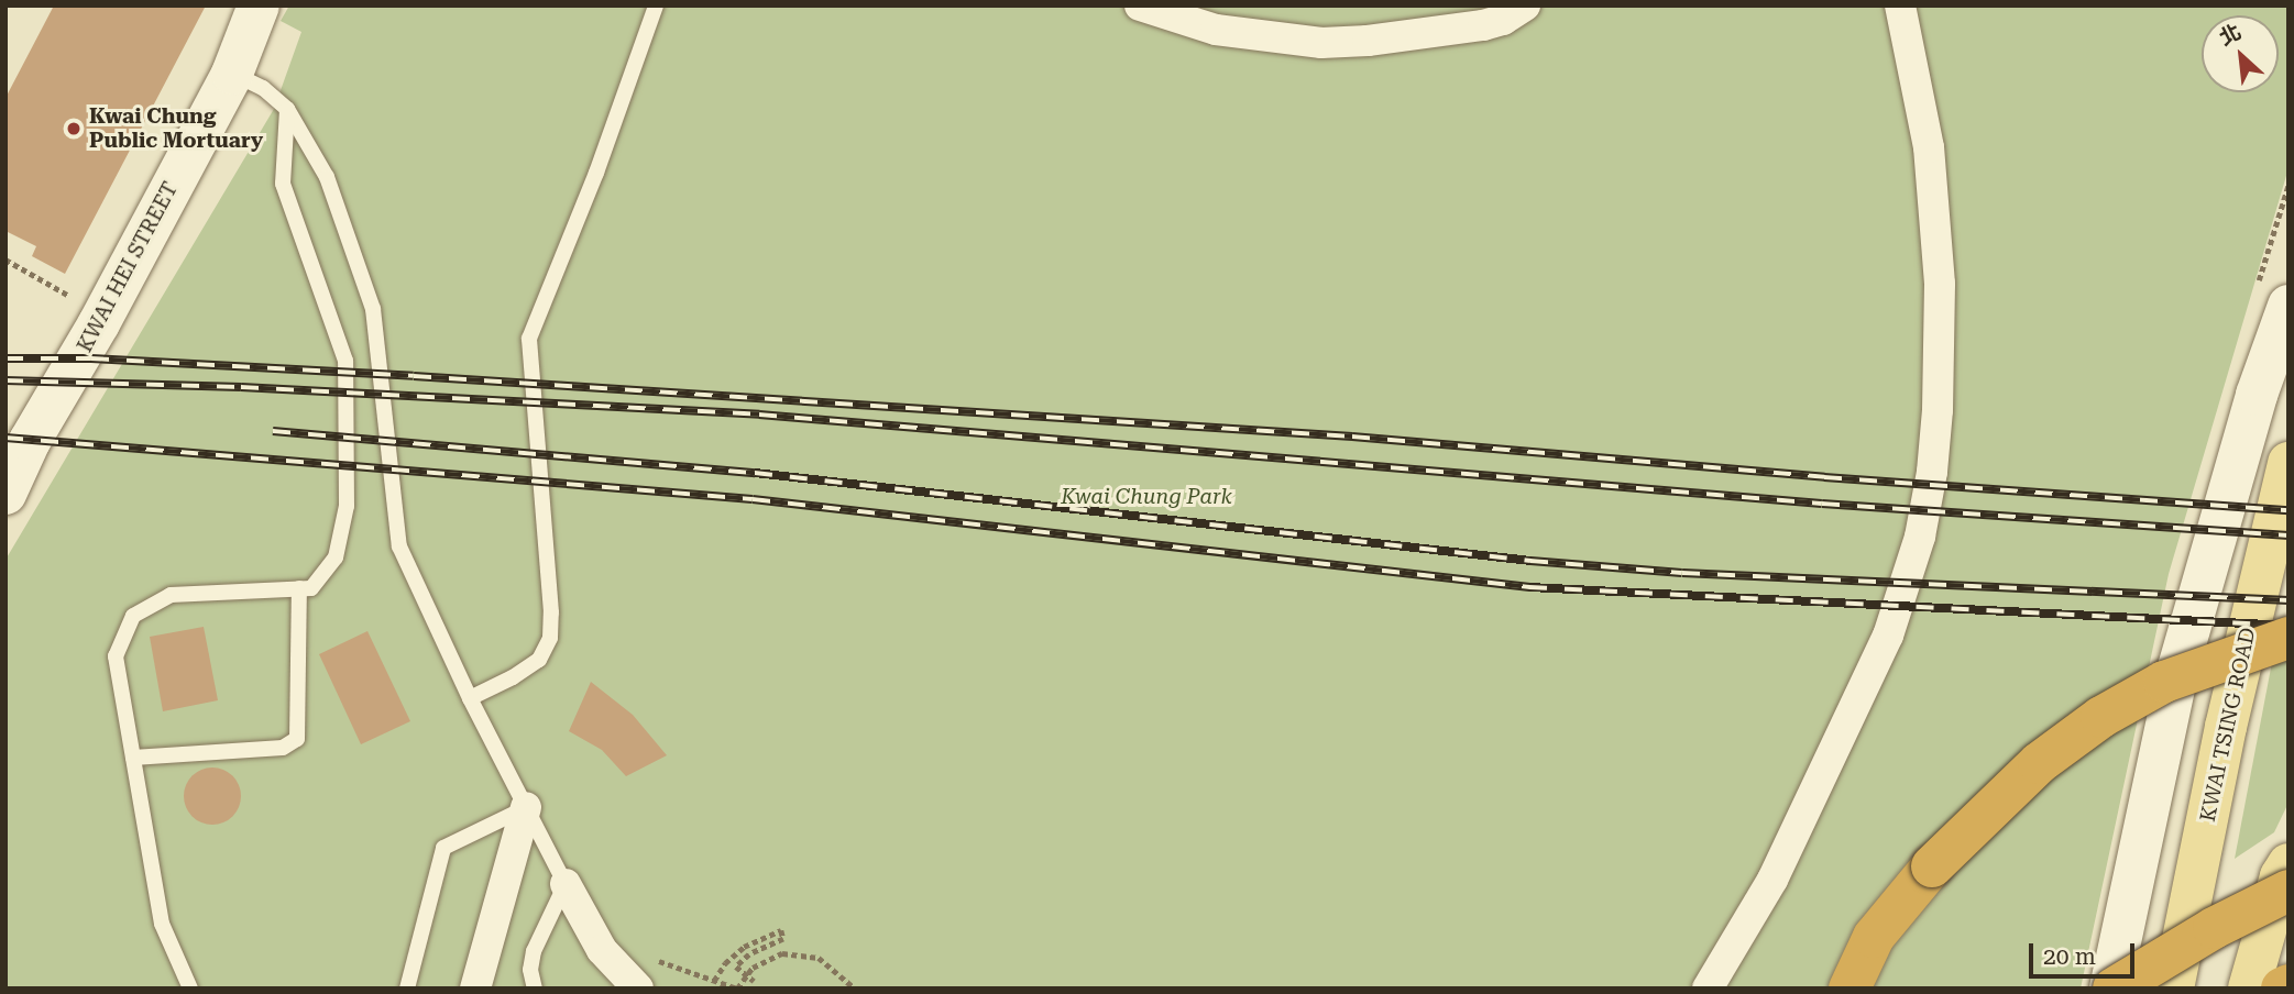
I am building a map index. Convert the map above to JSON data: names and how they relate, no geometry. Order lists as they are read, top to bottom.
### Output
{
  "streets": {
    "main road": ["KWAI HEI STREET", "KWAI TSING ROAD"]
  },
  "parks": ["Kwai Chung Park"],
  "places": ["Kwai Chung Public Mortuary"],
  "scale_bar": "20 m",
  "north": "top left"
}
